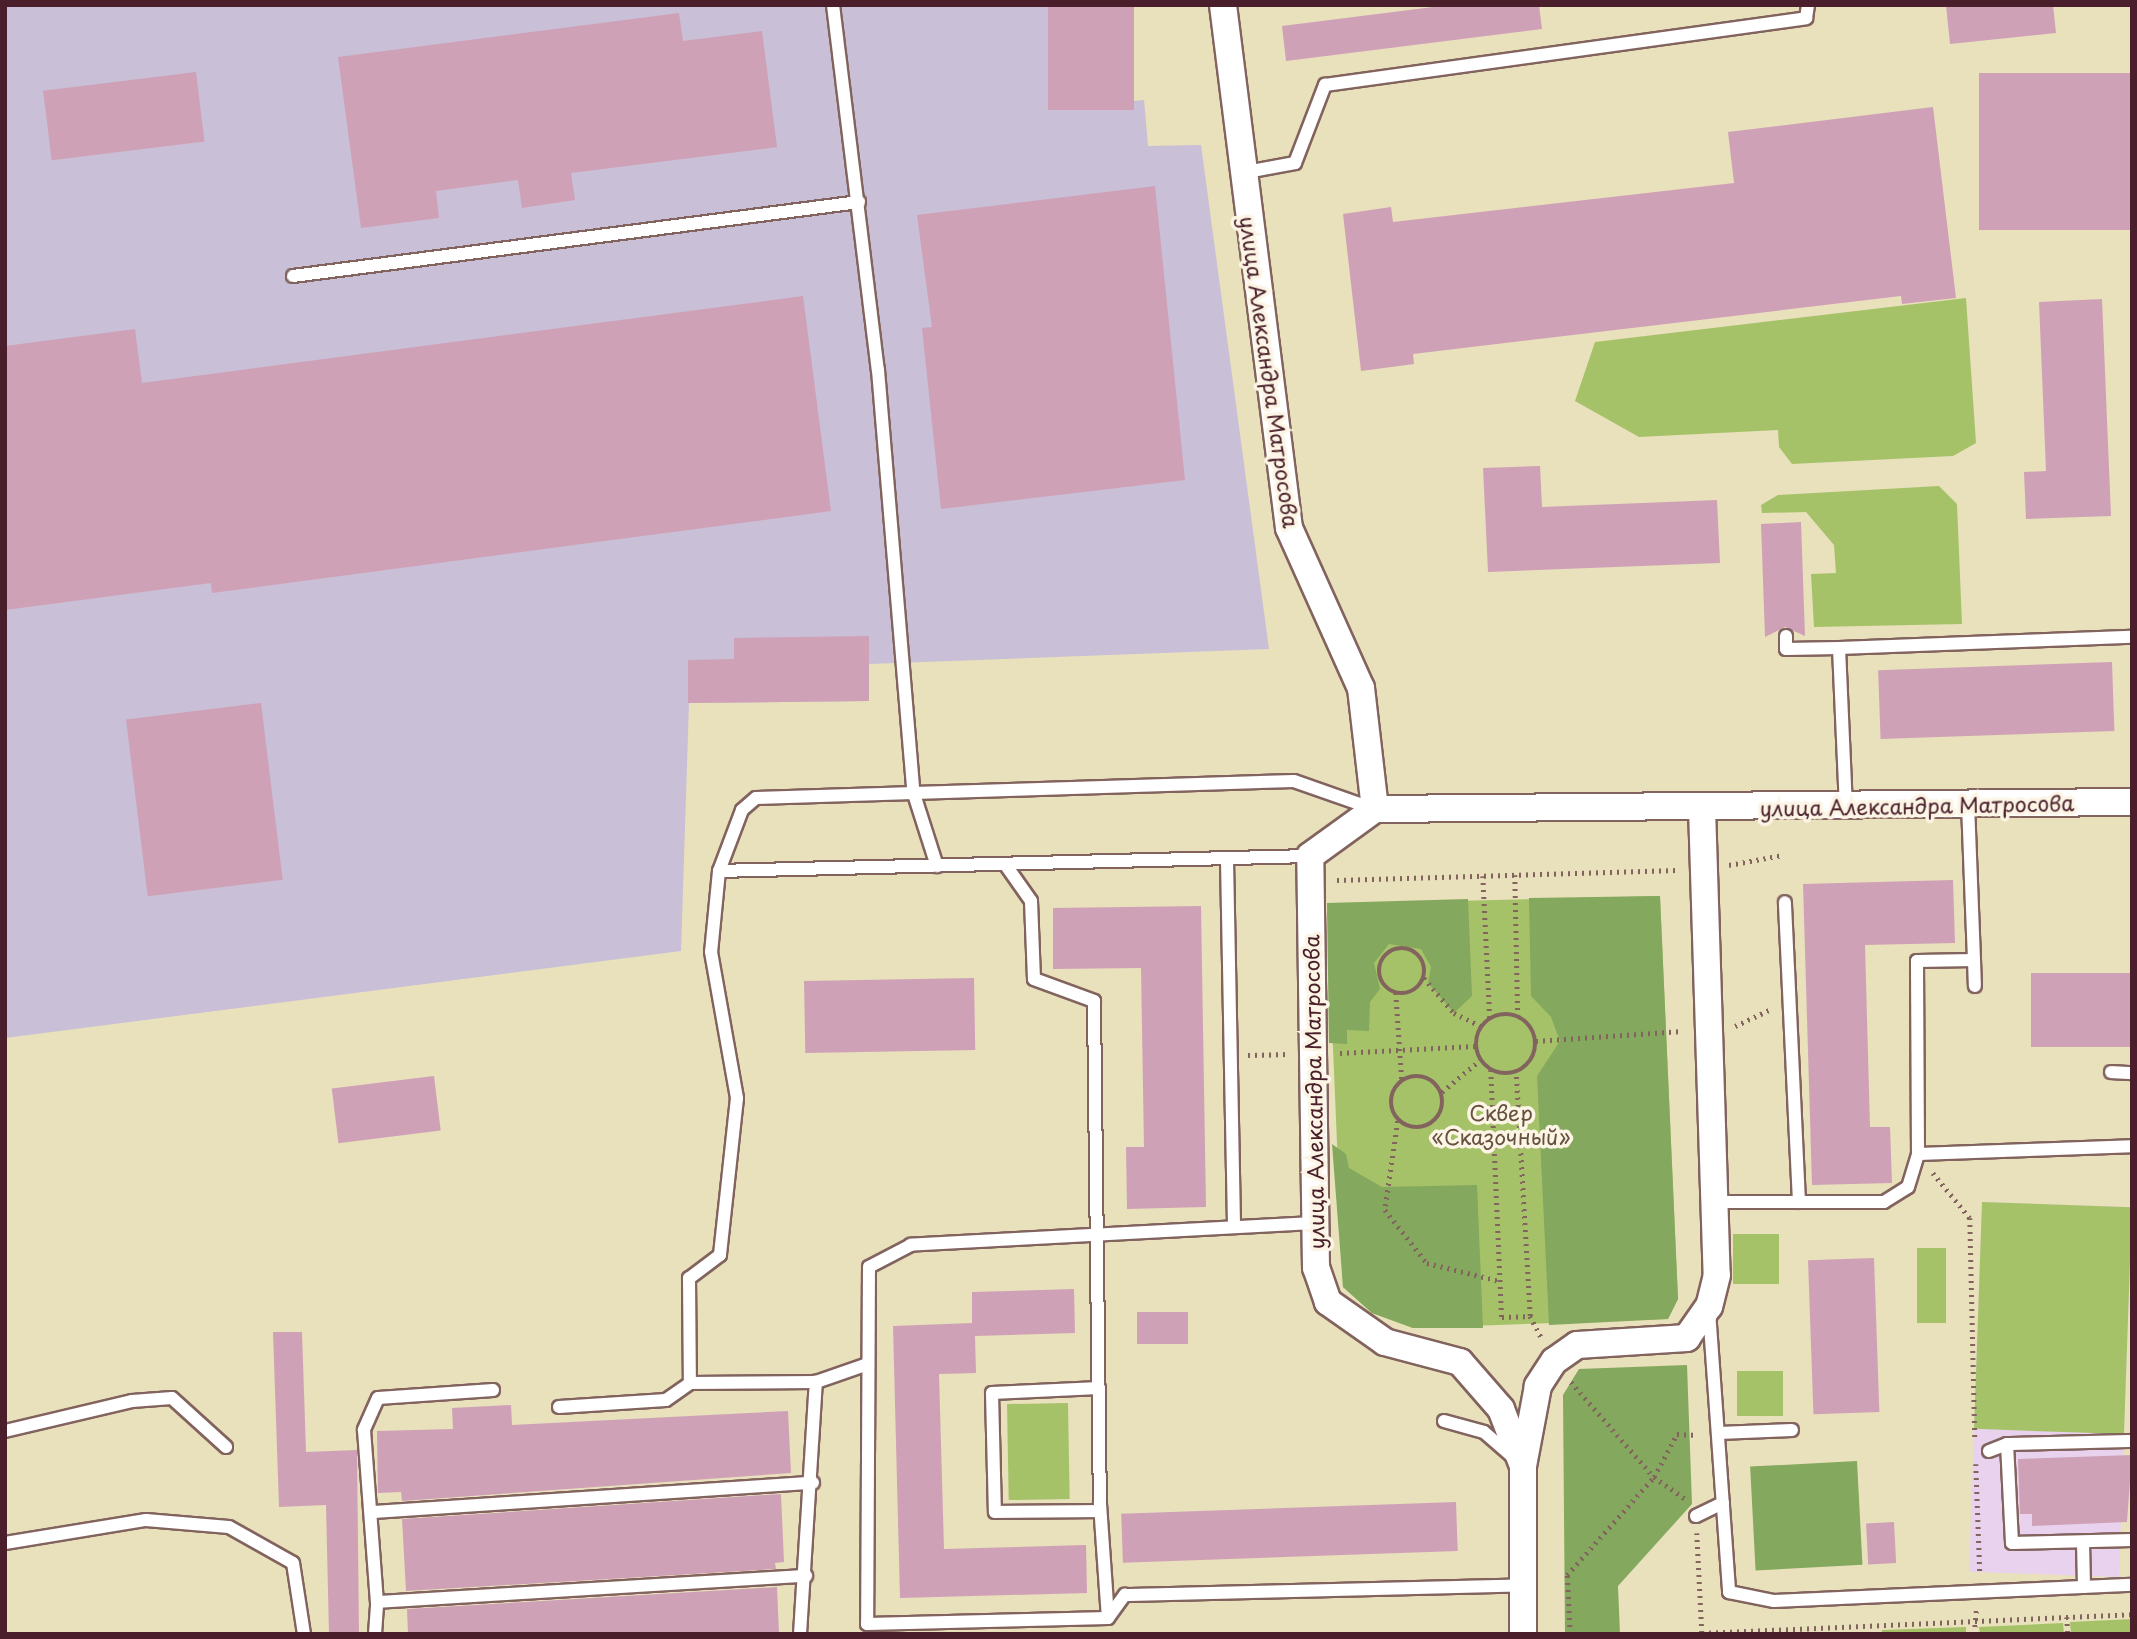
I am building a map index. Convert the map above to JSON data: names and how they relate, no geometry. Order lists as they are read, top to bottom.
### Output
{
  "streets": {
    "street": ["улица Александра Матросова"]
  },
  "parks": ["Сквер «Сказочный»"]
}
